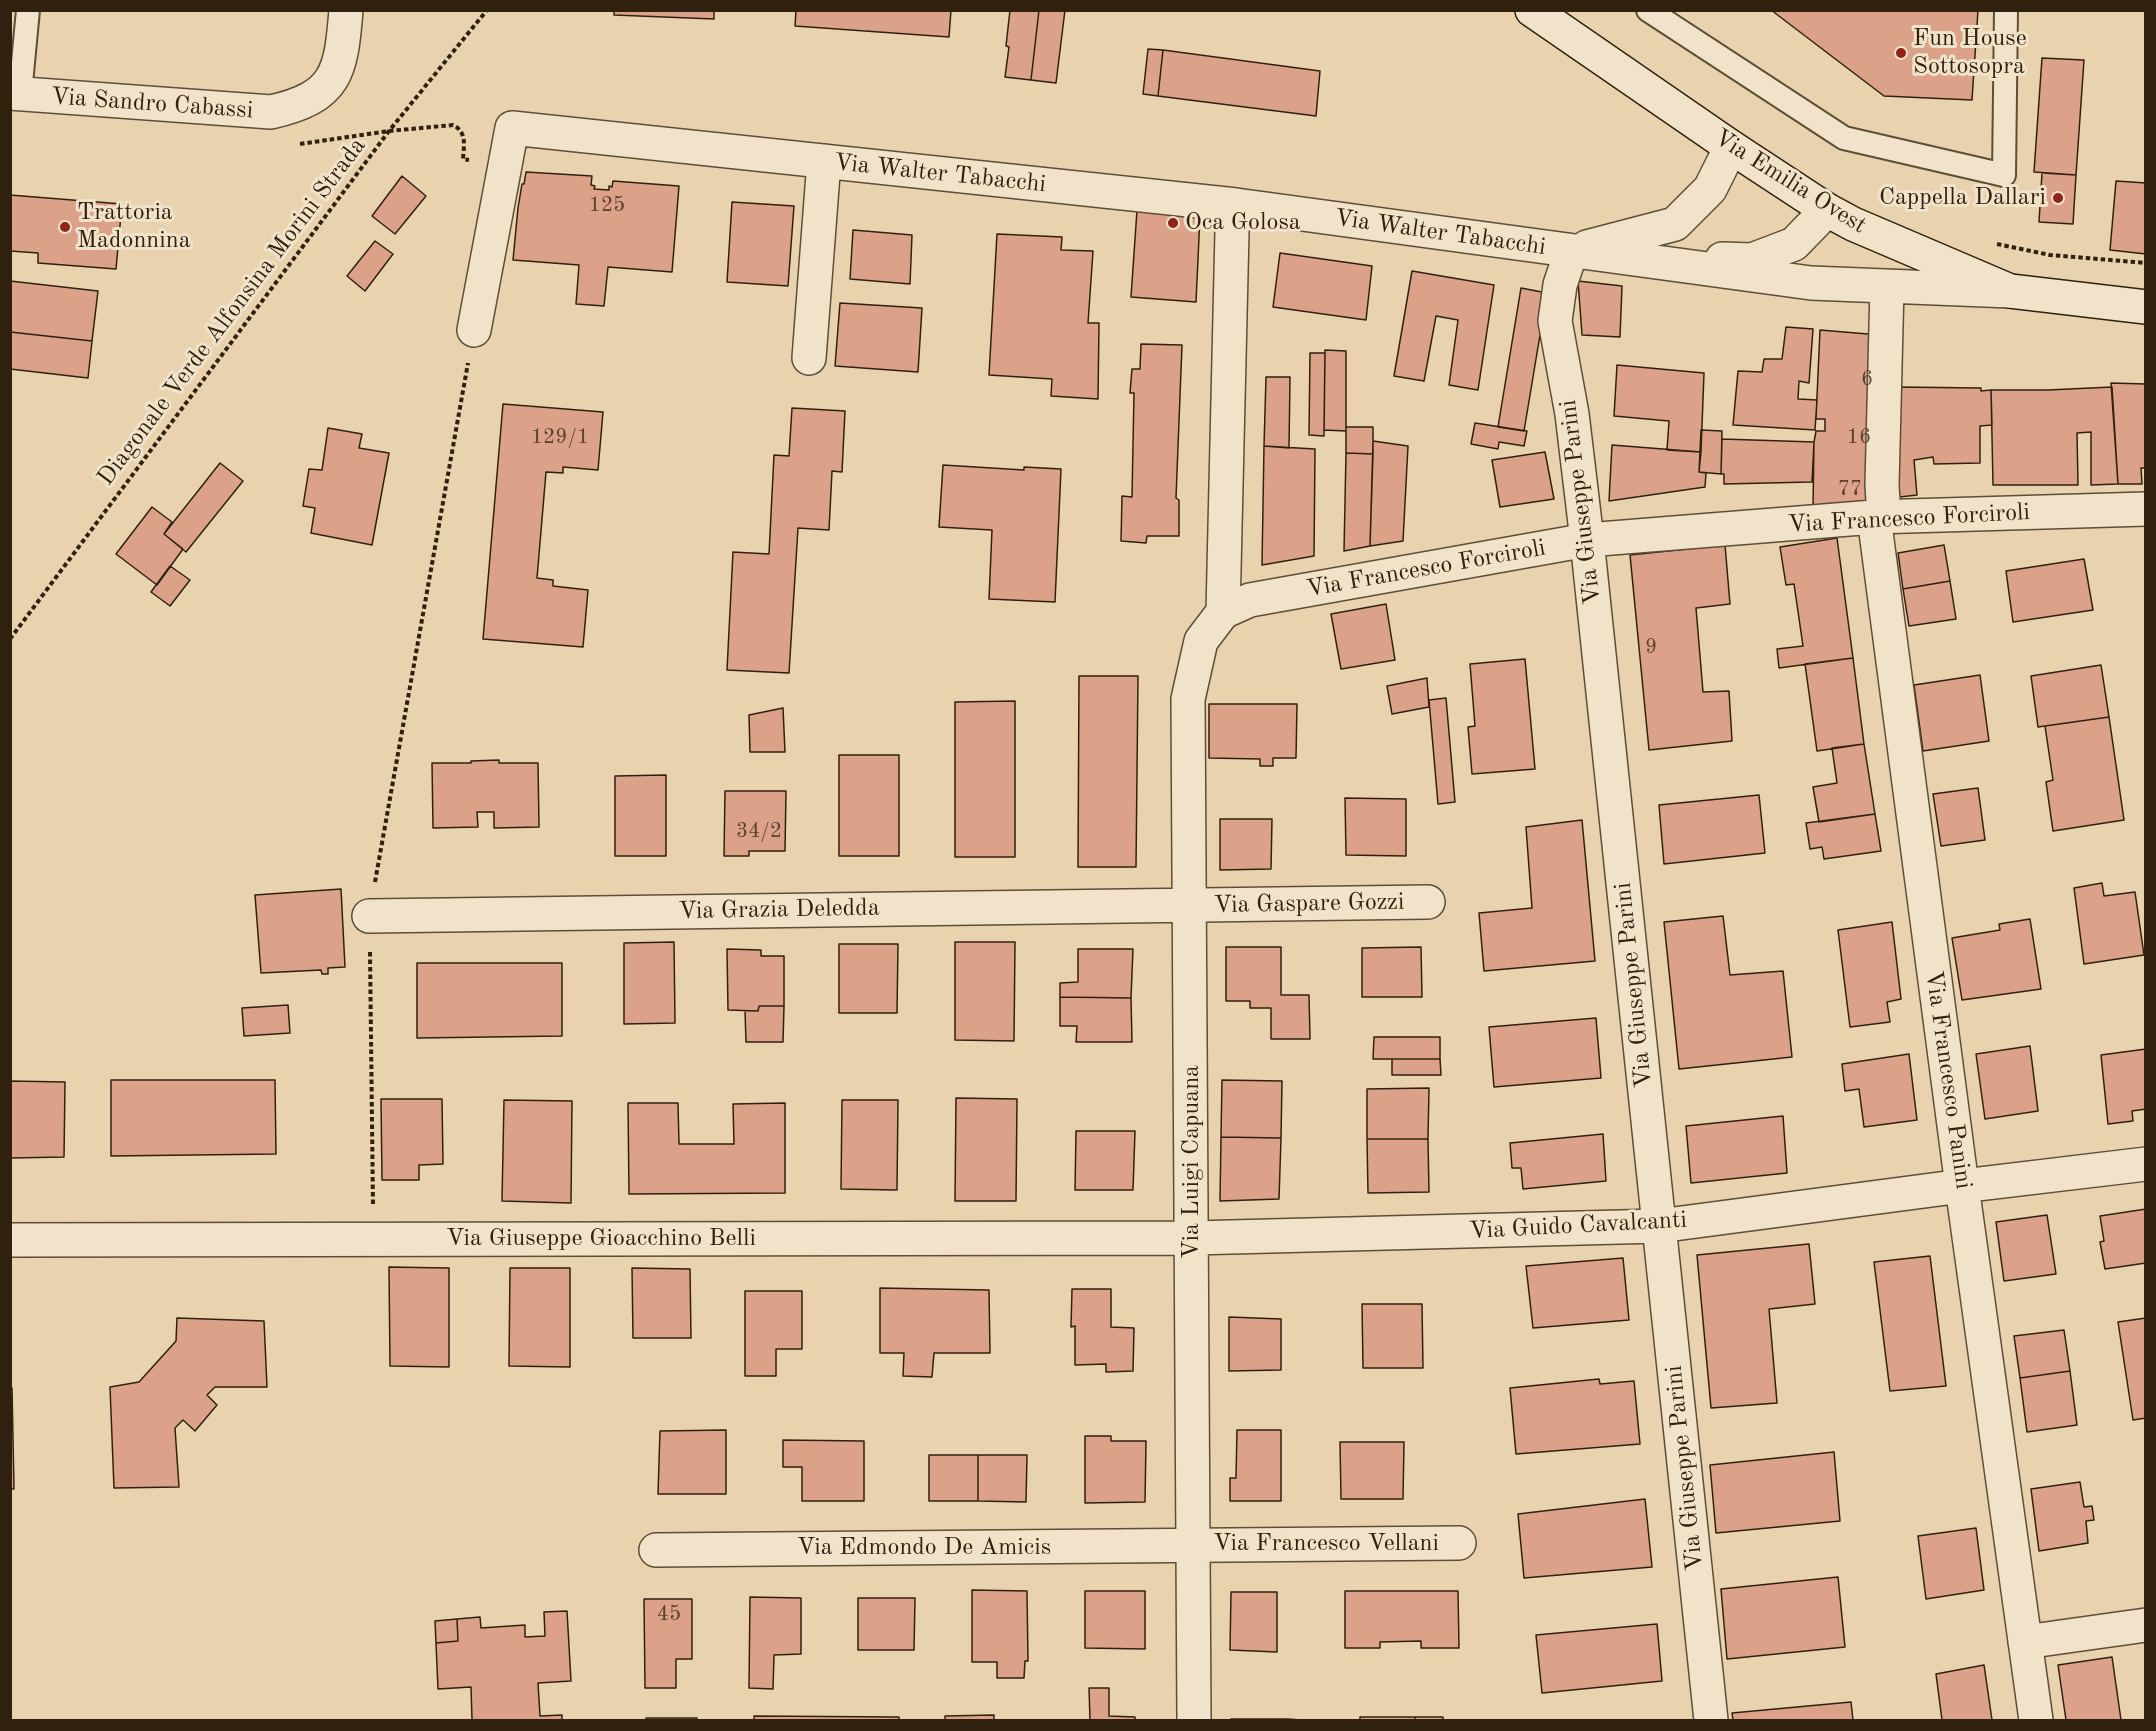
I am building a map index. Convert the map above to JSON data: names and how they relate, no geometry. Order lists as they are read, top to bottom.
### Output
{
  "streets": {
    "street": [
      "Via Sandro Cabassi",
      "Via Walter Tabacchi",
      "Via Emilia Ovest",
      "Via Giuseppe Parini",
      "Via Francesco Forciroli",
      "Via Gaspare Gozzi",
      "Via Grazia Deledda",
      "Via Francesco Panini",
      "Via Luigi Capuana",
      "Via Guido Cavalcanti",
      "Via Giuseppe Gioacchino Belli",
      "Via Francesco Vellani",
      "Via Edmondo De Amicis"
    ],
    "path": ["Diagonale Verde Alfonsina Morini Strada"]
  },
  "crossings": [
    ["Via Walter Tabacchi", "Via Emilia Ovest"],
    ["Via Walter Tabacchi", "Via Giuseppe Parini"],
    ["Via Walter Tabacchi", "Via Francesco Panini"],
    ["Via Giuseppe Parini", "Via Francesco Forciroli"],
    ["Via Giuseppe Parini", "Via Guido Cavalcanti"],
    ["Via Francesco Forciroli", "Via Francesco Panini"],
    ["Via Francesco Forciroli", "Via Luigi Capuana"],
    ["Via Gaspare Gozzi", "Via Grazia Deledda"],
    ["Via Gaspare Gozzi", "Via Luigi Capuana"],
    ["Via Grazia Deledda", "Via Luigi Capuana"],
    ["Via Francesco Panini", "Via Guido Cavalcanti"],
    ["Via Luigi Capuana", "Via Guido Cavalcanti"],
    ["Via Luigi Capuana", "Via Giuseppe Gioacchino Belli"],
    ["Via Luigi Capuana", "Via Francesco Vellani"],
    ["Via Luigi Capuana", "Via Edmondo De Amicis"],
    ["Via Guido Cavalcanti", "Via Giuseppe Gioacchino Belli"],
    ["Via Francesco Vellani", "Via Edmondo De Amicis"]
  ],
  "places": [
    "Fun House Sottosopra",
    "Cappella Dallari",
    "Oca Golosa",
    "Trattoria Madonnina"
  ],
  "house_numbers": [
    "125",
    "6",
    "129/1",
    "16",
    "77",
    "9",
    "34/2",
    "45"
  ]
}
